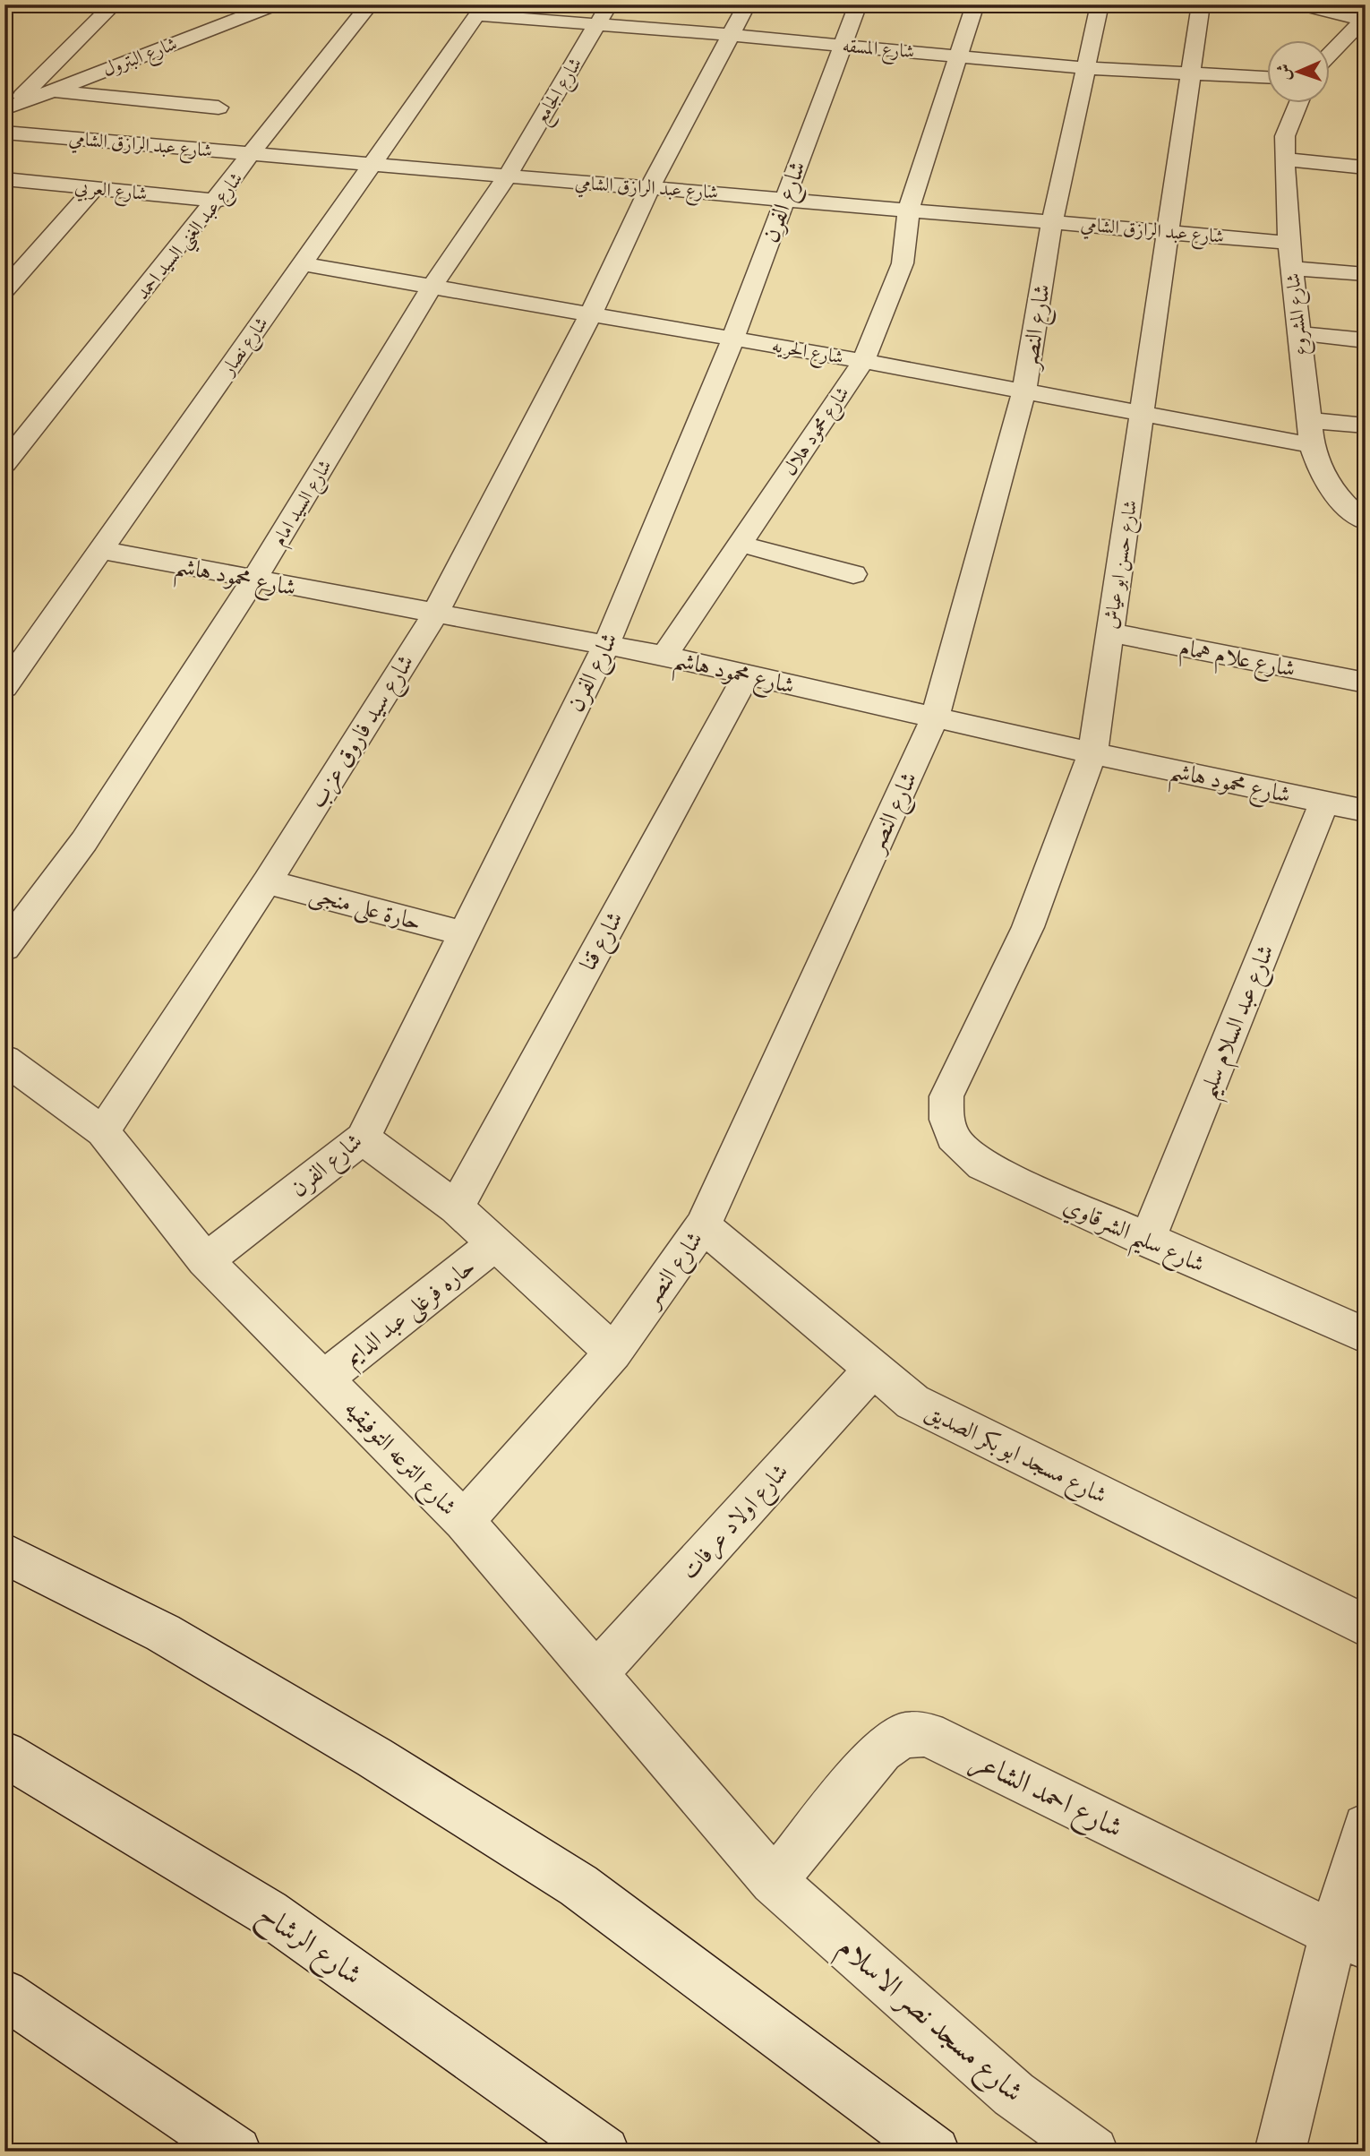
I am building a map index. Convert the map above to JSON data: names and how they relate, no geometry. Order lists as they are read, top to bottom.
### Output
{
  "streets": {
    "street": [
      "شارع المسقه",
      "شارع البترول",
      "شارع الجامع",
      "شارع عبد الرازق الشامي",
      "شارع العربي",
      "شارع الفرن",
      "شارع عبد الغني السيد احمد",
      "شارع المشروع",
      "شارع النصر",
      "شارع نصار",
      "شارع الحريه",
      "شارع محمود هلال",
      "شارع السيد امام",
      "شارع حسن ابو عياش",
      "شارع محمود هاشم",
      "شارع علام همام",
      "شارع سيد فاروق عزب",
      "حارة على منجى",
      "شارع قنا",
      "شارع عبد السلام سليم",
      "شارع سليم الشرقاوي",
      "حاره فرغلى عبد الدايم",
      "شارع مسجد ابو بكر الصديق",
      "شارع الترعه التوفيقيه",
      "شارع اولاد عرفات",
      "شارع احمد الشاعر",
      "شارع الرشاح",
      "شارع مسجد نصر الاسلام"
    ]
  },
  "crossings": [
    ["شارع المسقه", "شارع الجامع"],
    ["شارع المسقه", "شارع الفرن"],
    ["شارع المسقه", "شارع النصر"],
    ["شارع المسقه", "شارع نصار"],
    ["شارع المسقه", "شارع محمود هلال"],
    ["شارع المسقه", "شارع حسن ابو عياش"],
    ["شارع المسقه", "شارع سيد فاروق عزب"],
    ["شارع الجامع", "شارع عبد الرازق الشامي"],
    ["شارع الجامع", "شارع السيد امام"],
    ["شارع عبد الرازق الشامي", "شارع الفرن"],
    ["شارع عبد الرازق الشامي", "شارع عبد الغني السيد احمد"],
    ["شارع عبد الرازق الشامي", "شارع المشروع"],
    ["شارع عبد الرازق الشامي", "شارع النصر"],
    ["شارع عبد الرازق الشامي", "شارع نصار"],
    ["شارع عبد الرازق الشامي", "شارع محمود هلال"],
    ["شارع عبد الرازق الشامي", "شارع السيد امام"],
    ["شارع عبد الرازق الشامي", "شارع حسن ابو عياش"],
    ["شارع عبد الرازق الشامي", "شارع سيد فاروق عزب"],
    ["شارع العربي", "شارع عبد الغني السيد احمد"],
    ["شارع الفرن", "شارع الحريه"],
    ["شارع الفرن", "شارع محمود هاشم"],
    ["شارع الفرن", "حارة على منجى"],
    ["شارع الفرن", "شارع الترعه التوفيقيه"],
    ["شارع المشروع", "شارع الحريه"],
    ["شارع النصر", "شارع الحريه"],
    ["شارع النصر", "شارع محمود هاشم"],
    ["شارع النصر", "شارع مسجد ابو بكر الصديق"],
    ["شارع النصر", "شارع الترعه التوفيقيه"],
    ["شارع نصار", "شارع الحريه"],
    ["شارع نصار", "شارع محمود هاشم"],
    ["شارع الحريه", "شارع محمود هلال"],
    ["شارع الحريه", "شارع السيد امام"],
    ["شارع الحريه", "شارع حسن ابو عياش"],
    ["شارع الحريه", "شارع سيد فاروق عزب"],
    ["شارع محمود هلال", "شارع محمود هاشم"],
    ["شارع السيد امام", "شارع محمود هاشم"],
    ["شارع حسن ابو عياش", "شارع محمود هاشم"],
    ["شارع حسن ابو عياش", "شارع علام همام"],
    ["شارع حسن ابو عياش", "شارع سليم الشرقاوي"],
    ["شارع محمود هاشم", "شارع سيد فاروق عزب"],
    ["شارع محمود هاشم", "شارع قنا"],
    ["شارع محمود هاشم", "شارع عبد السلام سليم"],
    ["شارع سيد فاروق عزب", "حارة على منجى"],
    ["شارع سيد فاروق عزب", "شارع الترعه التوفيقيه"],
    ["شارع عبد السلام سليم", "شارع سليم الشرقاوي"],
    ["حاره فرغلى عبد الدايم", "شارع الترعه التوفيقيه"],
    ["شارع مسجد ابو بكر الصديق", "شارع اولاد عرفات"],
    ["شارع الترعه التوفيقيه", "شارع اولاد عرفات"],
    ["شارع الترعه التوفيقيه", "شارع احمد الشاعر"],
    ["شارع الترعه التوفيقيه", "شارع مسجد نصر الاسلام"],
    ["شارع احمد الشاعر", "شارع مسجد نصر الاسلام"]
  ],
  "north": "left"
}
